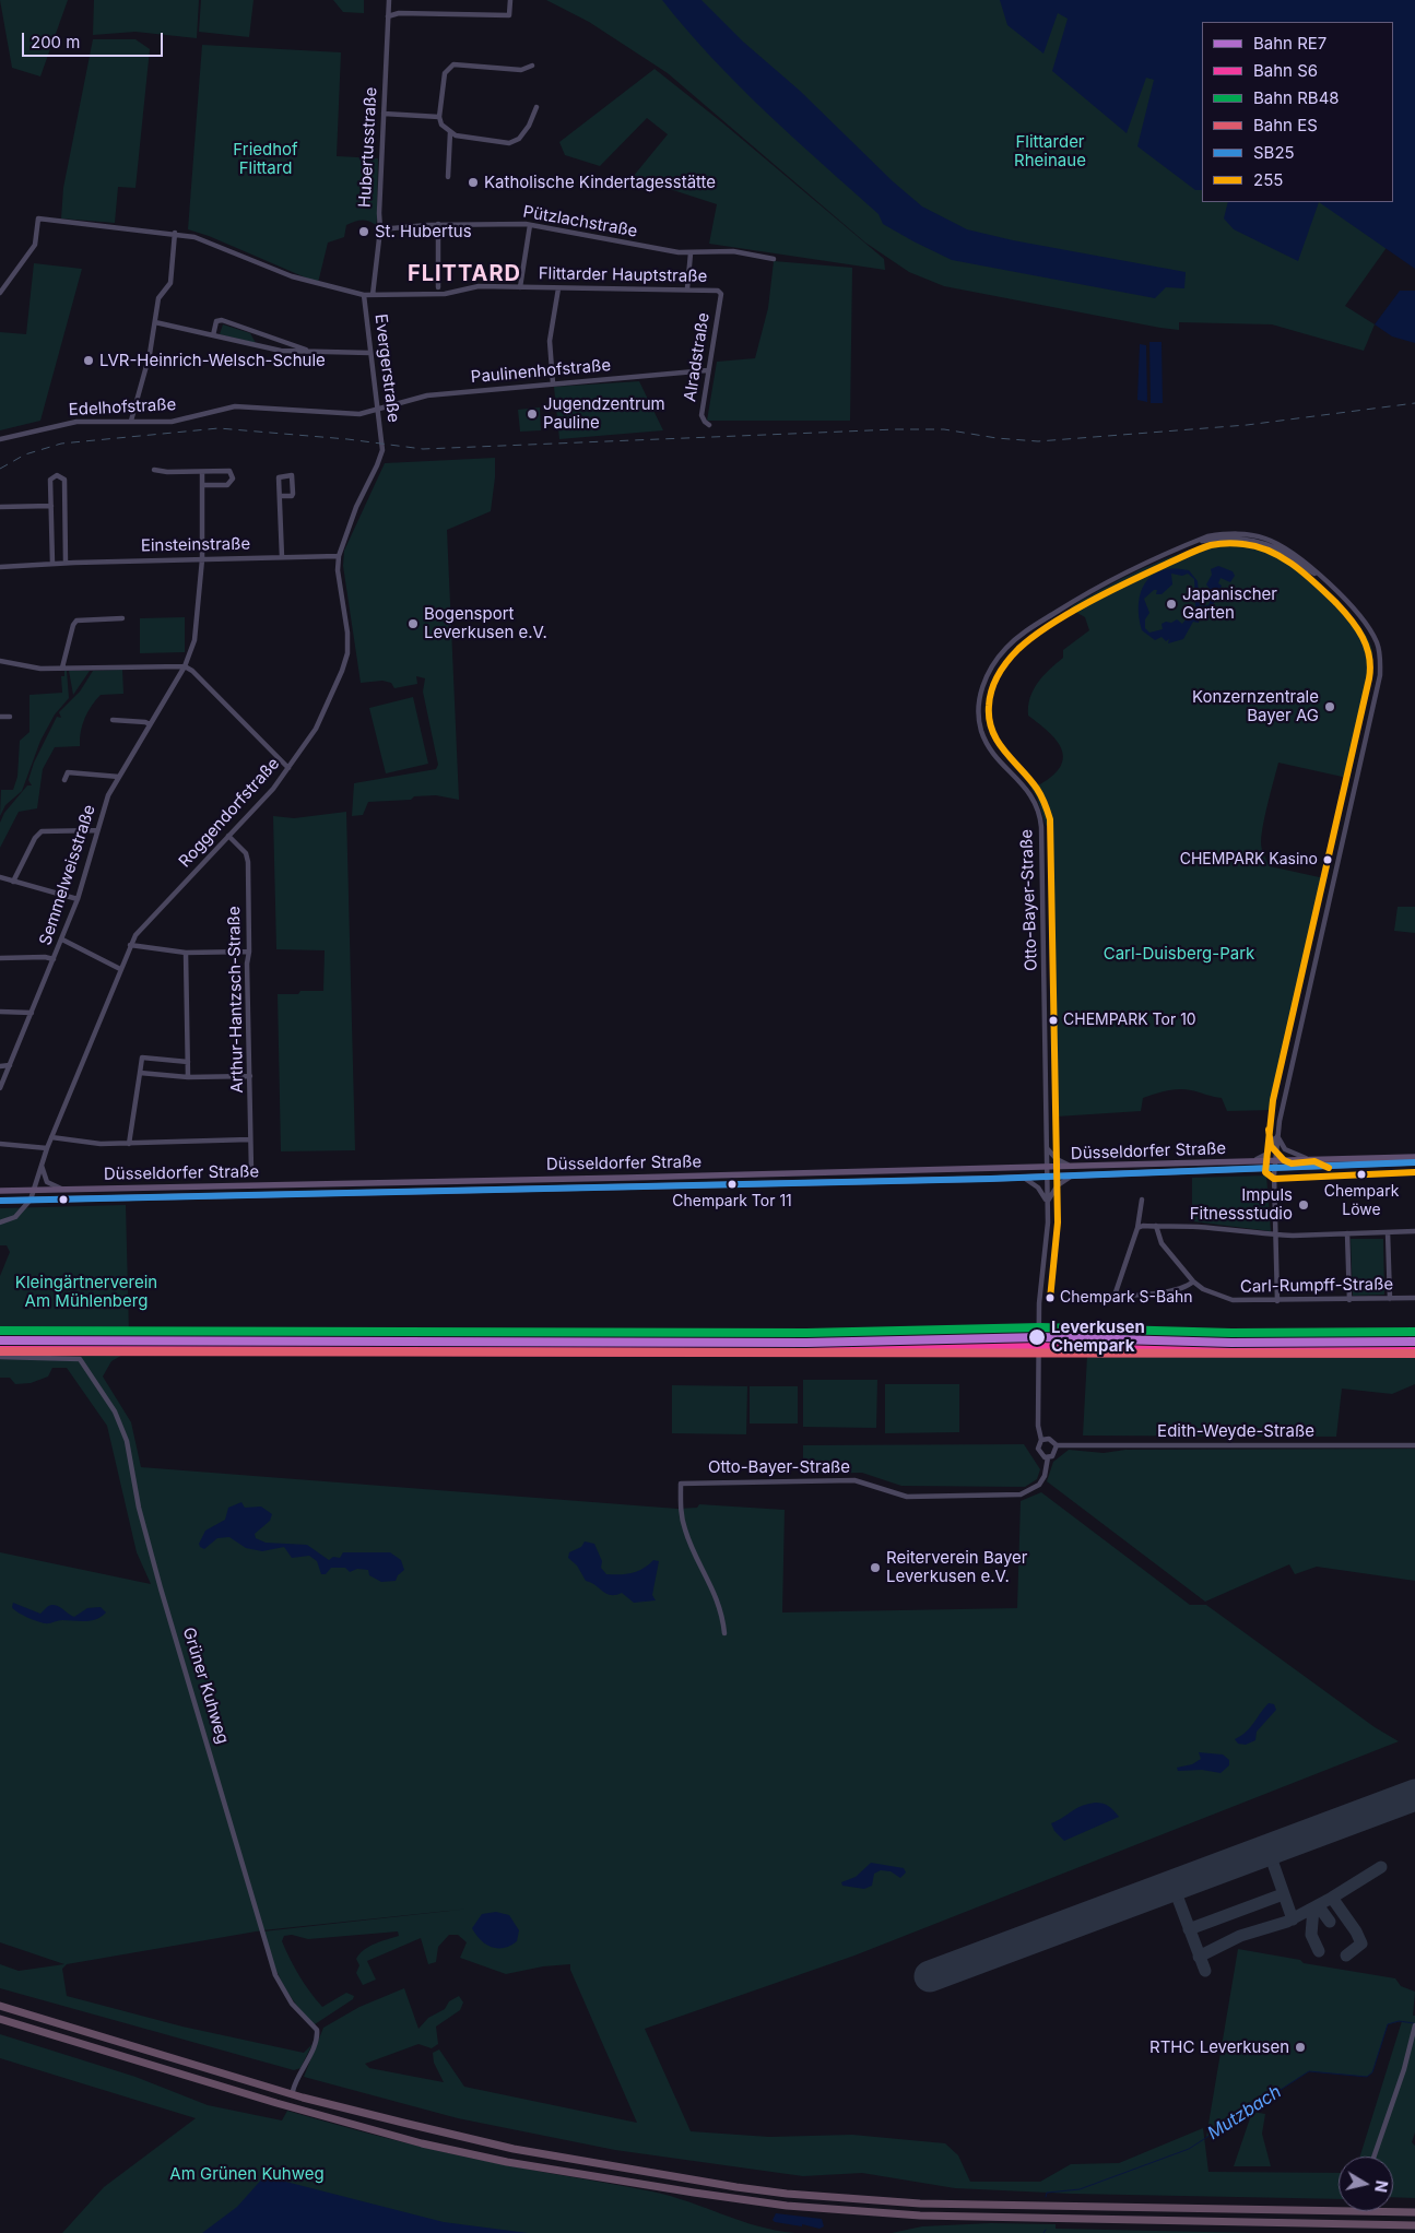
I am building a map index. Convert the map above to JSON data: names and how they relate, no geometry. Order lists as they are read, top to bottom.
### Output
{
  "streets": {
    "main road": ["Düsseldorfer Straße"],
    "street": [
      "Hubertusstraße",
      "Pützlachstraße",
      "Flittarder Hauptstraße",
      "Alradstraße",
      "Evergerstraße",
      "Paulinenhofstraße",
      "Edelhofstraße",
      "Einsteinstraße",
      "Roggendorfstraße",
      "Semmelweisstraße",
      "Otto-Bayer-Straße",
      "Arthur-Hantzsch-Straße",
      "Carl-Rumpff-Straße",
      "Edith-Weyde-Straße",
      "Grüner Kuhweg"
    ]
  },
  "crossings": [
    ["Hubertusstraße", "Pützlachstraße"],
    ["Hubertusstraße", "Flittarder Hauptstraße"],
    ["Flittarder Hauptstraße", "Alradstraße"],
    ["Flittarder Hauptstraße", "Evergerstraße"],
    ["Alradstraße", "Paulinenhofstraße"],
    ["Evergerstraße", "Paulinenhofstraße"],
    ["Evergerstraße", "Edelhofstraße"],
    ["Evergerstraße", "Roggendorfstraße"],
    ["Paulinenhofstraße", "Edelhofstraße"],
    ["Einsteinstraße", "Roggendorfstraße"],
    ["Einsteinstraße", "Semmelweisstraße"],
    ["Roggendorfstraße", "Arthur-Hantzsch-Straße"],
    ["Roggendorfstraße", "Düsseldorfer Straße"],
    ["Otto-Bayer-Straße", "Düsseldorfer Straße"],
    ["Otto-Bayer-Straße", "Edith-Weyde-Straße"]
  ],
  "districts": ["FLITTARD"],
  "water": ["Mutzbach"],
  "parks": [
    "Flittarder Rheinaue",
    "Friedhof Flittard",
    "Carl-Duisberg-Park",
    "Kleingärtnerverein Am Mühlenberg",
    "Am Grünen Kuhweg"
  ],
  "places": [
    "Katholische Kindertagesstätte",
    "St. Hubertus",
    "LVR-Heinrich-Welsch-Schule",
    "Jugendzentrum Pauline",
    "Japanischer Garten",
    "Bogensport Leverkusen e.V.",
    "Konzernzentrale Bayer AG",
    "CHEMPARK Kasino",
    "CHEMPARK Tor 10",
    "Chempark Löwe",
    "Chempark Tor 11",
    "Impuls Fitnessstudio",
    "Chempark S-Bahn",
    "Leverkusen Chempark",
    "Reiterverein Bayer Leverkusen e.V.",
    "RTHC Leverkusen"
  ],
  "lines": [
    "transit line 255",
    "transit line SB25",
    "rail line RB48",
    "rail line RE7",
    "rail line S6",
    "rail line ES"
  ],
  "legend": [
    "Bahn RE7",
    "Bahn S6",
    "Bahn RB48",
    "Bahn ES",
    "SB25",
    "255"
  ],
  "scale_bar": "200 m",
  "north": "right"
}
